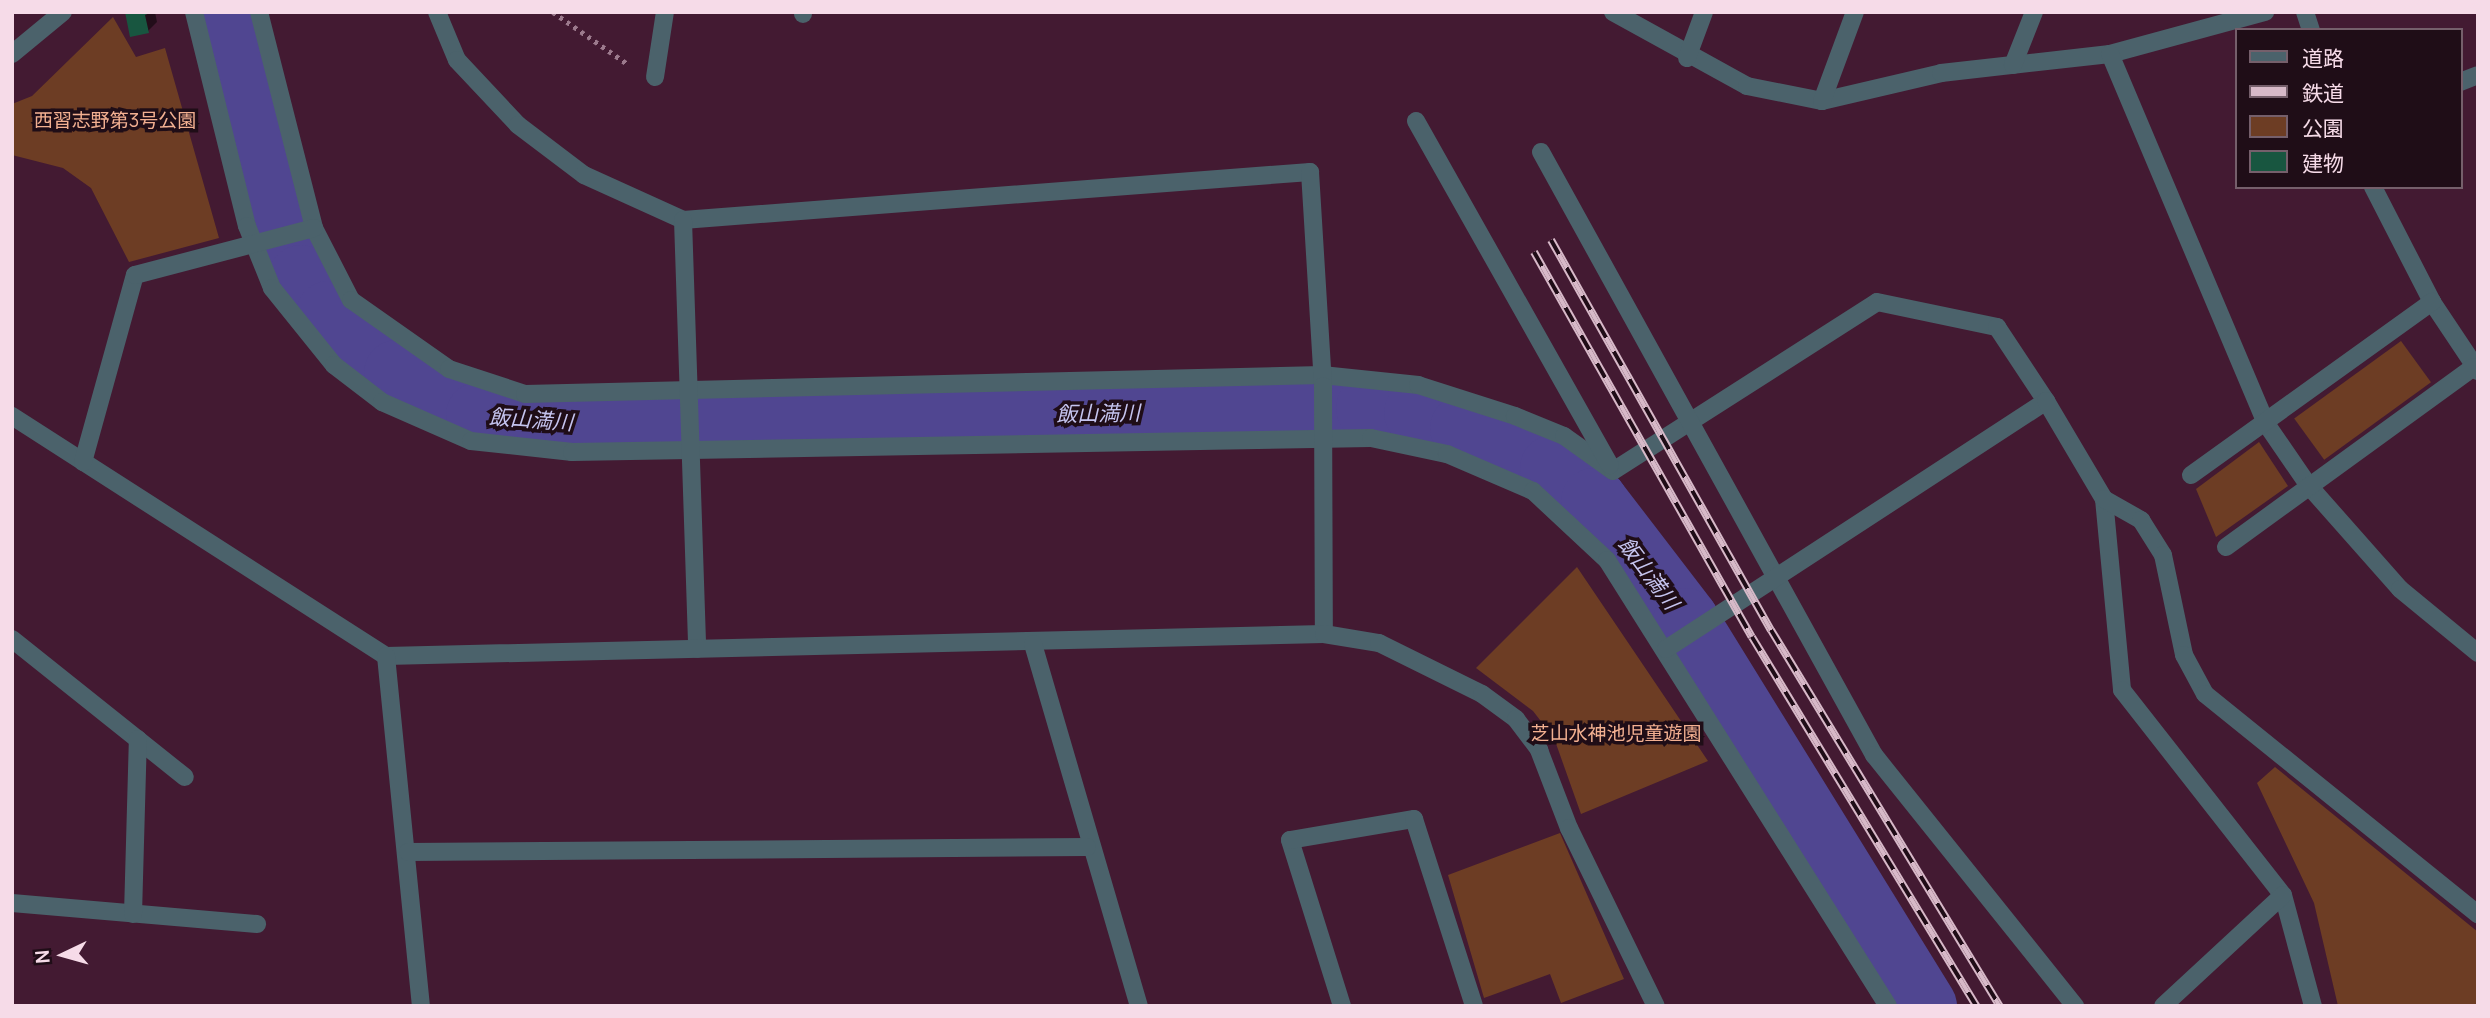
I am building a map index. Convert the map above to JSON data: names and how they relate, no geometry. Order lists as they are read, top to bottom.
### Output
{
  "water": ["飯山満川"],
  "parks": ["西習志野第3号公園", "芝山水神池児童遊園"],
  "legend": [
    "道路",
    "鉄道",
    "公園",
    "建物"
  ],
  "north": "left"
}
